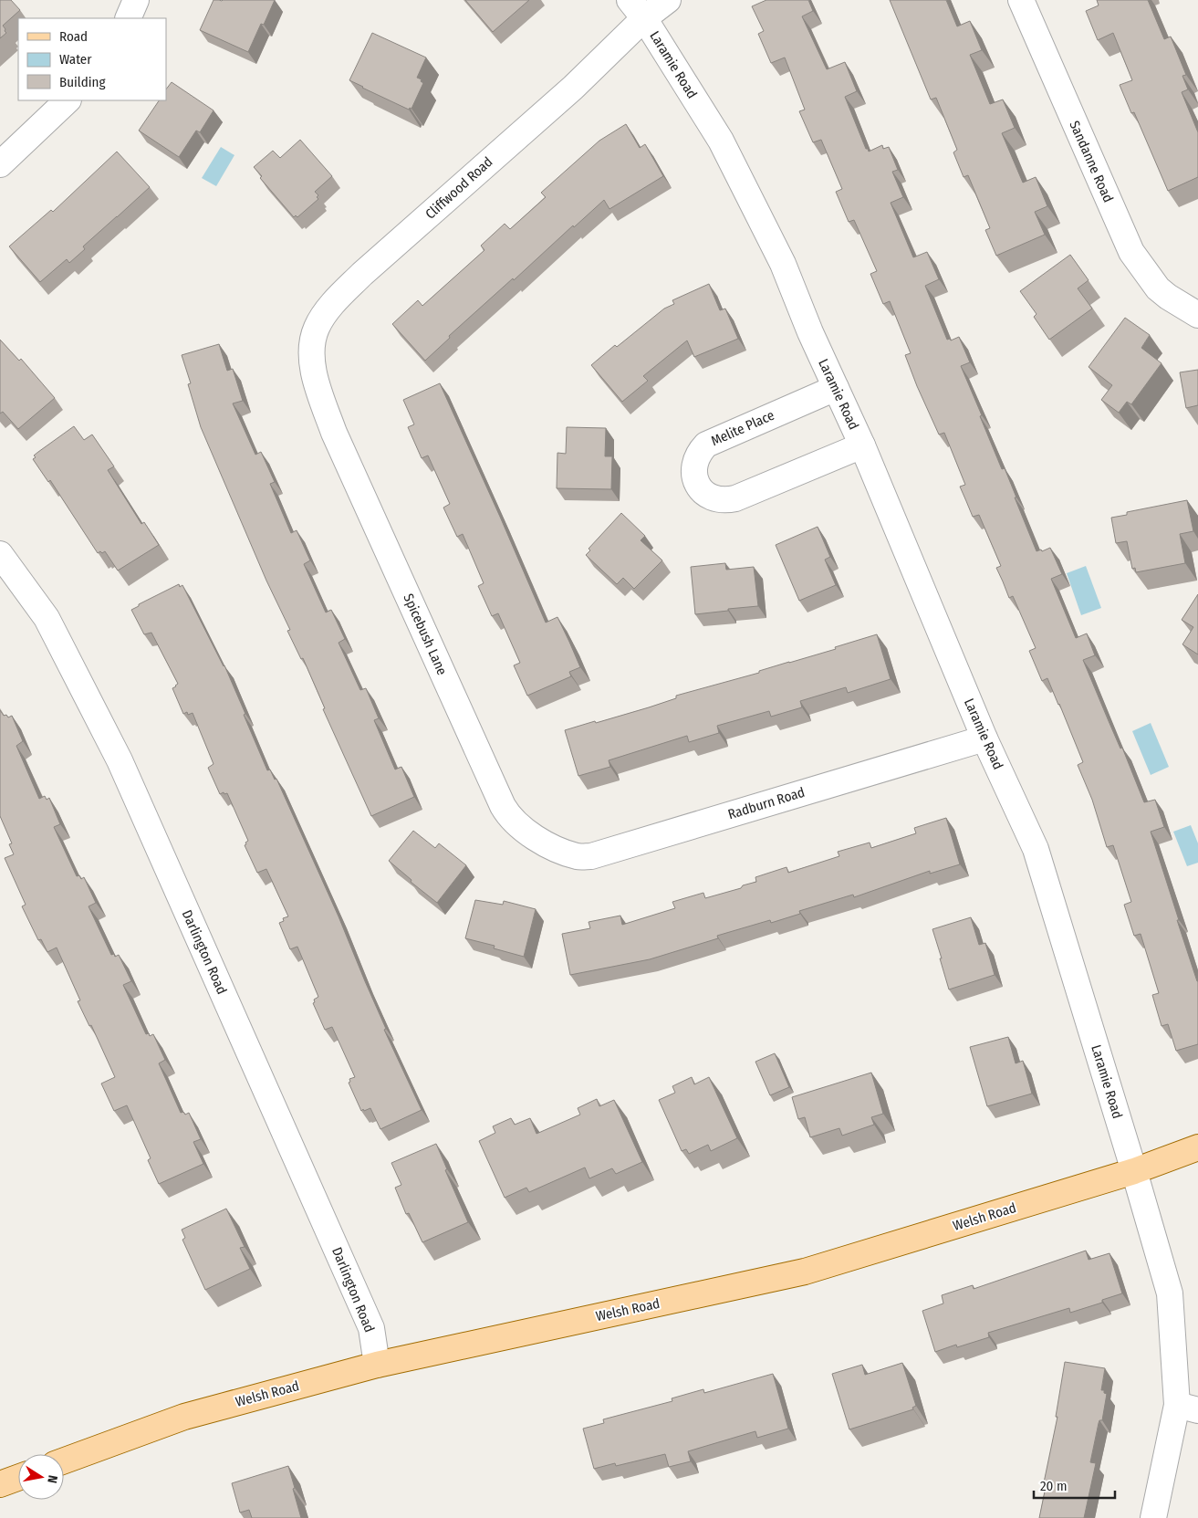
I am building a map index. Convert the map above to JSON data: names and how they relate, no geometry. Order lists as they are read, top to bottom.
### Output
{
  "streets": {
    "main road": ["Welsh Road"],
    "street": [
      "Laramie Road",
      "Sandanne Road",
      "Cliffwood Road",
      "Melite Place",
      "Spicebush Lane",
      "Radburn Road",
      "Darlington Road"
    ]
  },
  "crossings": [
    ["Laramie Road", "Cliffwood Road"],
    ["Laramie Road", "Melite Place"],
    ["Laramie Road", "Radburn Road"],
    ["Laramie Road", "Welsh Road"],
    ["Cliffwood Road", "Spicebush Lane"],
    ["Spicebush Lane", "Radburn Road"],
    ["Darlington Road", "Welsh Road"]
  ],
  "legend": ["Road", "Water", "Building"],
  "scale_bar": "20 m",
  "north": "right"
}
